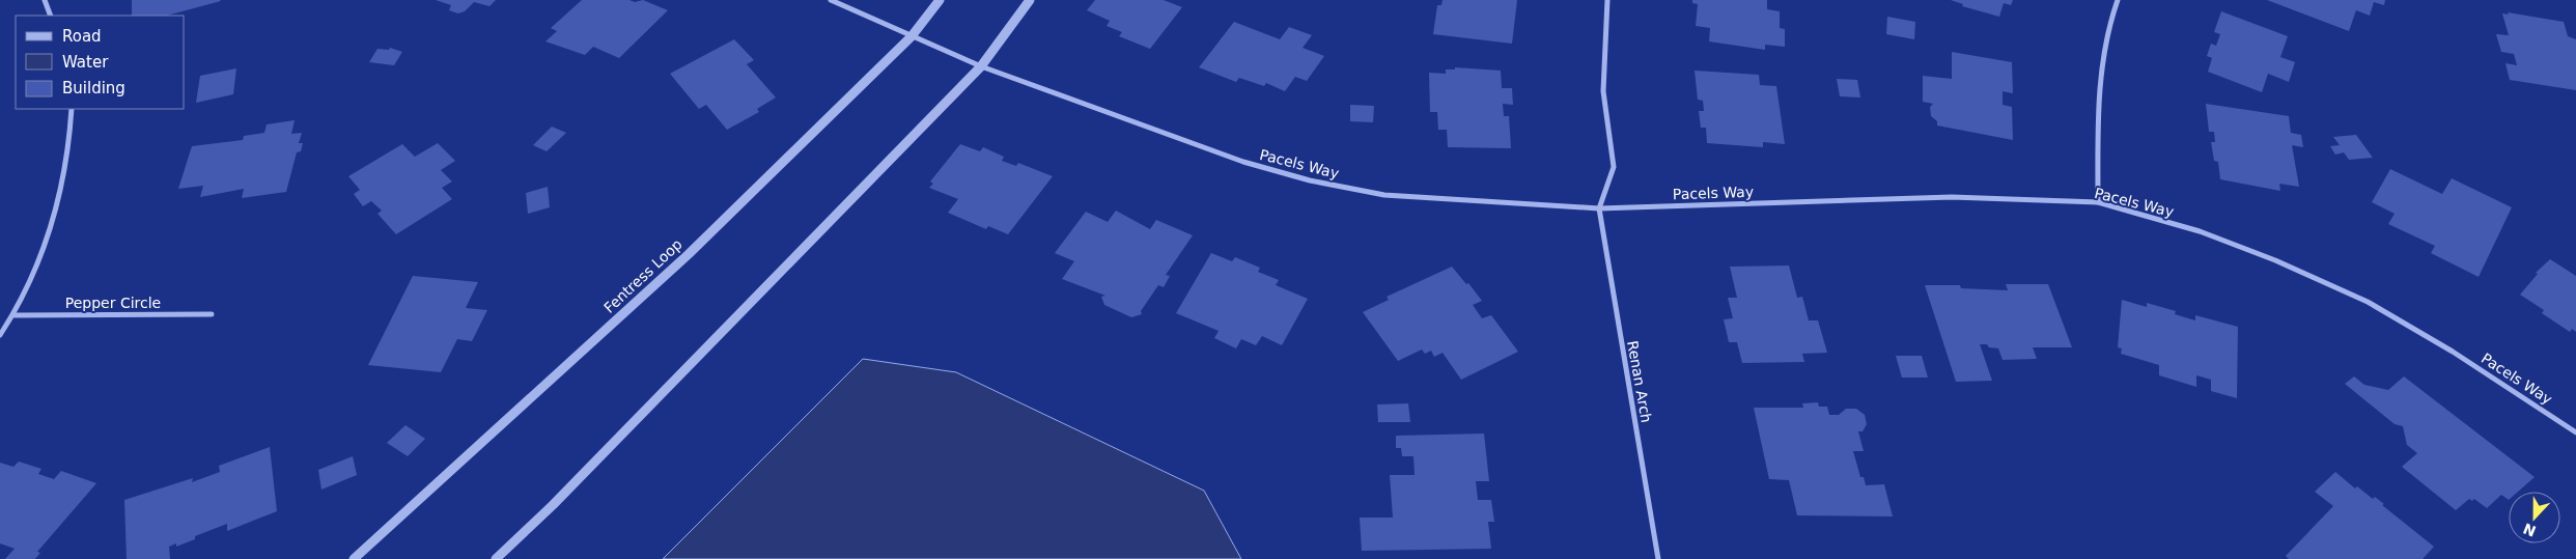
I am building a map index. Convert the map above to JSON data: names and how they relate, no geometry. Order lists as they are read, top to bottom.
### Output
{
  "streets": {
    "street": [
      "Pacels Way",
      "Fentress Loop",
      "Pepper Circle",
      "Renan Arch"
    ]
  },
  "crossings": [
    ["Pacels Way", "Fentress Loop"],
    ["Pacels Way", "Renan Arch"]
  ],
  "legend": ["Road", "Water", "Building"],
  "north": "bottom"
}
